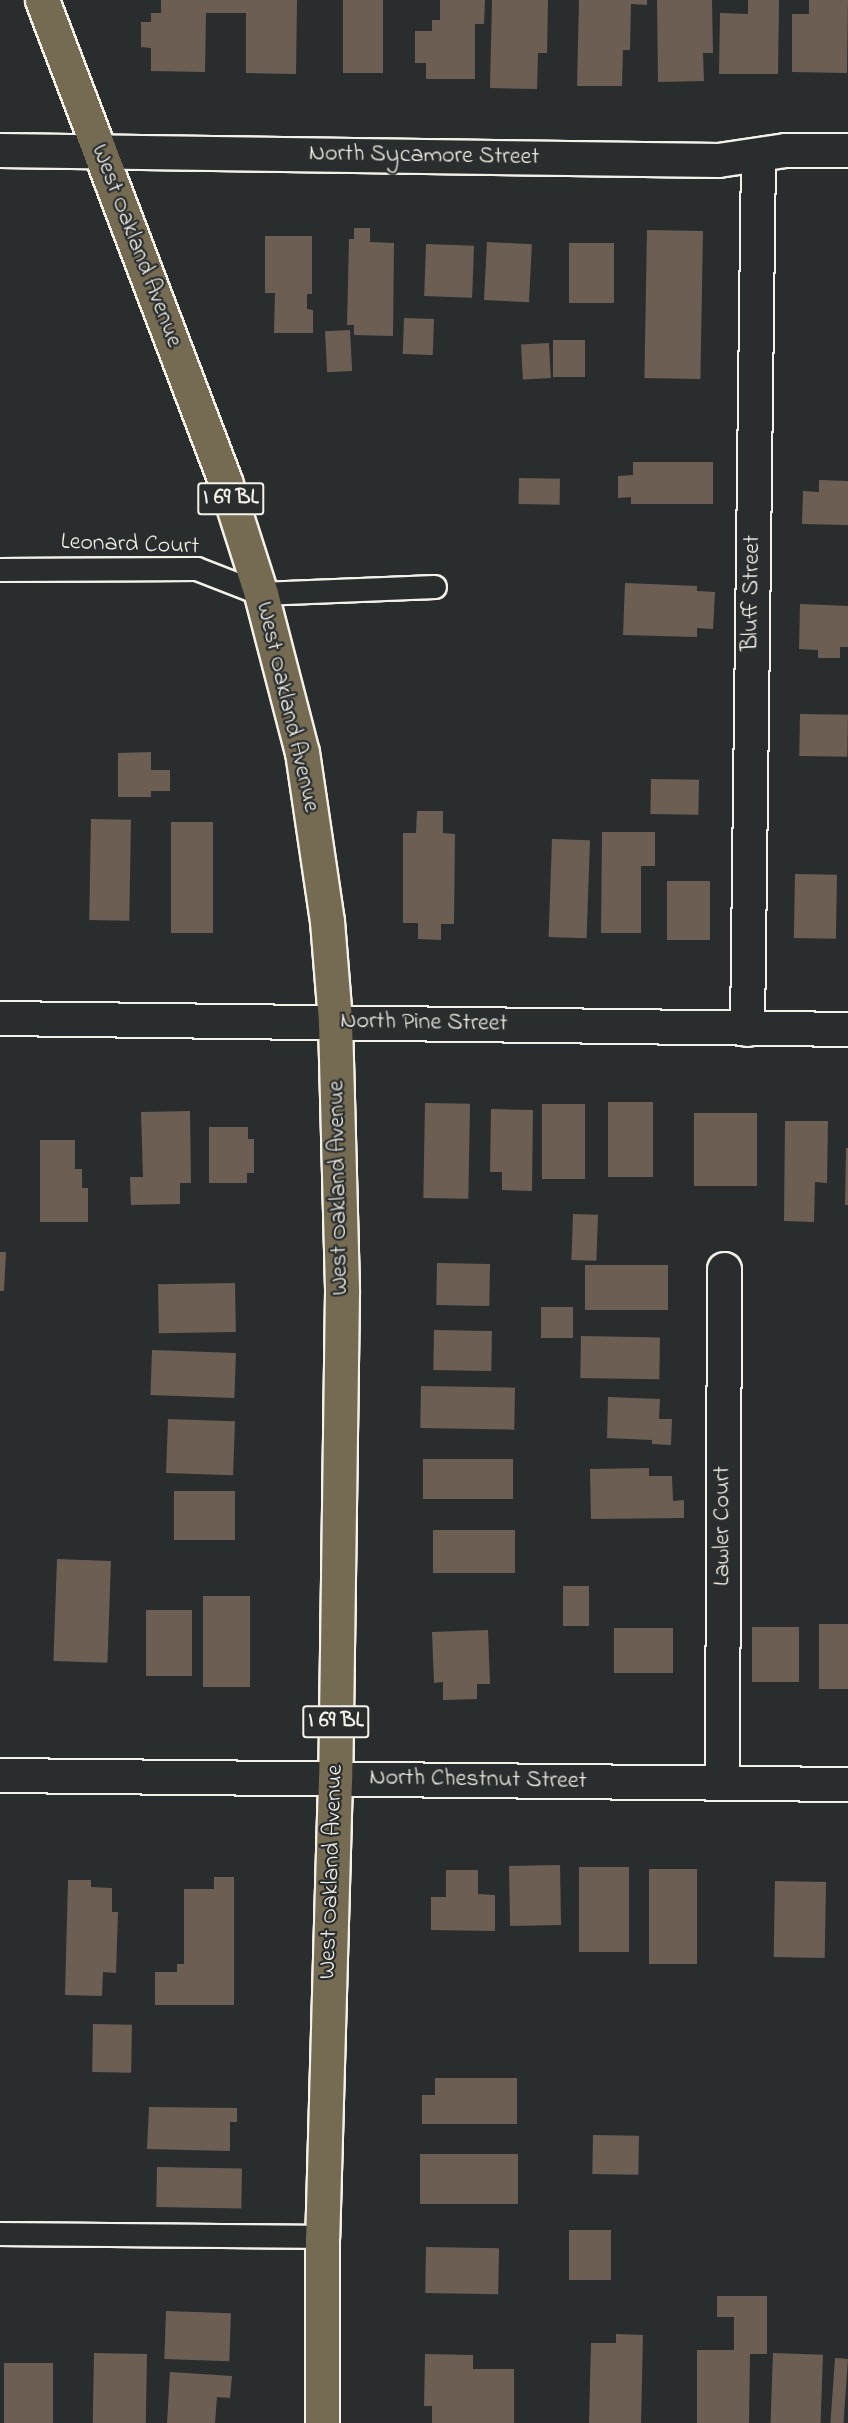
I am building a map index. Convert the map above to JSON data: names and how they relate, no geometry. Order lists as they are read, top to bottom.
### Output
{
  "streets": {
    "main road": ["West Oakland Avenue", "I 69 BL"],
    "street": [
      "North Sycamore Street",
      "Bluff Street",
      "North Pine Street",
      "Lawler Court",
      "North Chestnut Street"
    ],
    "lane": ["Leonard Court"]
  },
  "crossings": [
    ["North Sycamore Street", "West Oakland Avenue"],
    ["North Sycamore Street", "Bluff Street"],
    ["West Oakland Avenue", "Leonard Court"],
    ["West Oakland Avenue", "North Pine Street"],
    ["West Oakland Avenue", "North Chestnut Street"],
    ["Bluff Street", "North Pine Street"],
    ["Lawler Court", "North Chestnut Street"]
  ]
}
